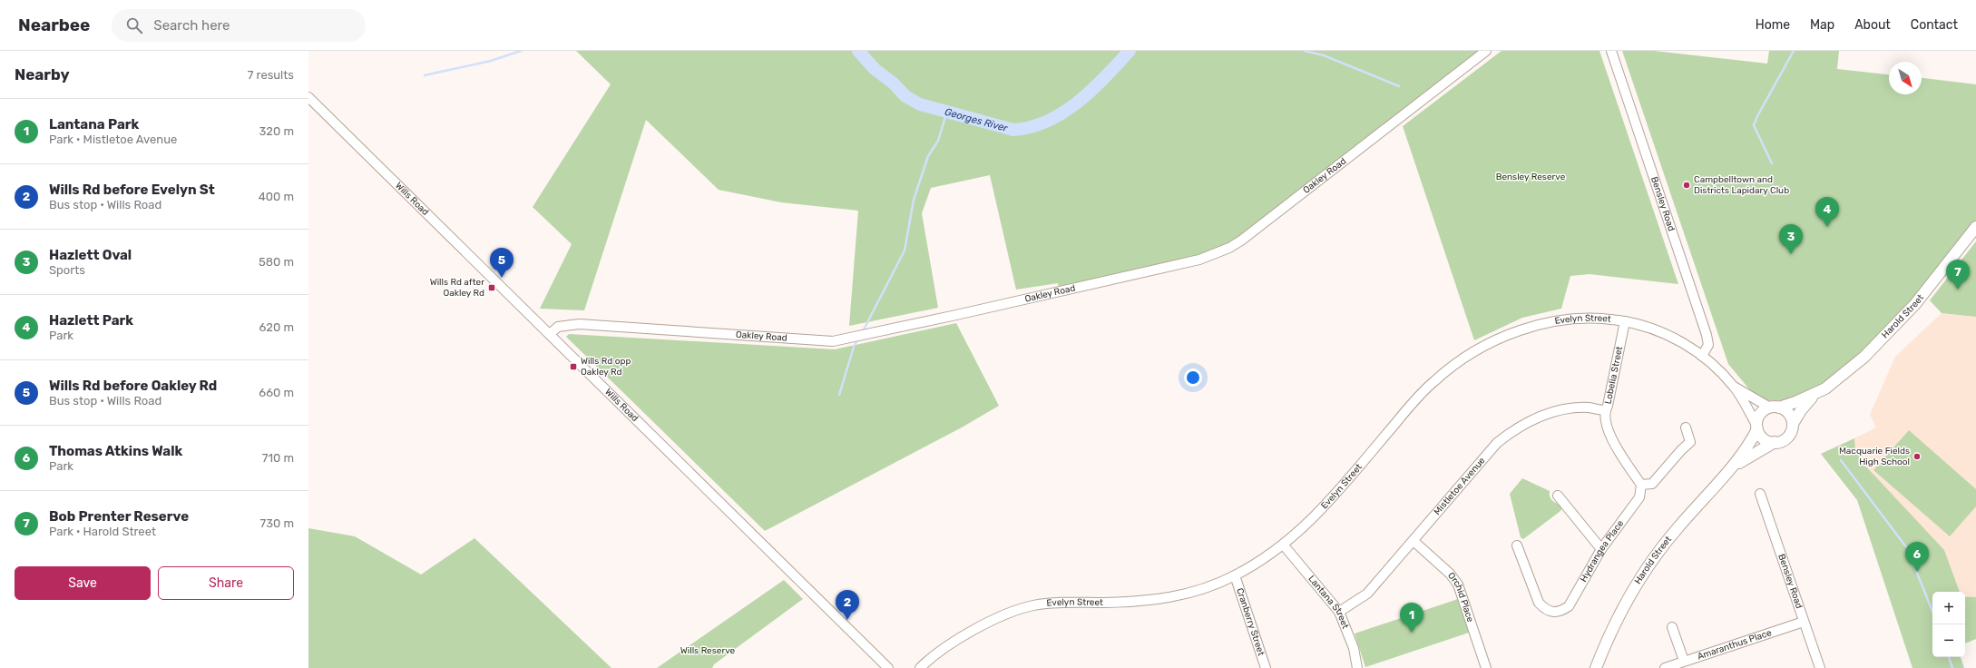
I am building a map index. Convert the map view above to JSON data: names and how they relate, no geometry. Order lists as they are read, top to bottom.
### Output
{
  "streets": {
    "main road": ["Harold Street"],
    "street": [
      "Oakley Road",
      "Wills Road",
      "Bensley Road",
      "Evelyn Street",
      "Lobelia Street",
      "Mistletoe Avenue",
      "Hydrangea Place",
      "Orchid Place",
      "Lantana Street",
      "Cranberry Street",
      "Amaranthus Place"
    ]
  },
  "crossings": [
    ["Oakley Road", "Wills Road"],
    ["Bensley Road", "Evelyn Street"],
    ["Bensley Road", "Amaranthus Place"],
    ["Harold Street", "Evelyn Street"],
    ["Evelyn Street", "Lobelia Street"],
    ["Evelyn Street", "Lantana Street"],
    ["Evelyn Street", "Cranberry Street"],
    ["Lobelia Street", "Mistletoe Avenue"],
    ["Lobelia Street", "Hydrangea Place"],
    ["Mistletoe Avenue", "Orchid Place"],
    ["Mistletoe Avenue", "Lantana Street"]
  ],
  "water": ["Georges River"],
  "parks": ["Bensley Reserve", "Wills Reserve"],
  "places": {
    "other": ["Campbelltown and Districts Lapidary Club", "Macquarie Fields High School"],
    "transit": ["Wills Rd after Oakley Rd", "Wills Rd opp Oakley Rd"]
  },
  "north": "bottom right",
  "page": {
    "header": "Nearbee",
    "search": "Search here",
    "nav": [
      "Home",
      "Map",
      "About",
      "Contact"
    ],
    "heading": ["Nearby", "7 results"],
    "list": [
      {
        "mark": "1",
        "name": "Lantana Park",
        "note": "Park · Mistletoe Avenue",
        "value": "320 m"
      },
      {
        "mark": "2",
        "name": "Wills Rd before Evelyn St",
        "note": "Bus stop · Wills Road",
        "value": "400 m"
      },
      {
        "mark": "3",
        "name": "Hazlett Oval",
        "note": "Sports",
        "value": "580 m"
      },
      {
        "mark": "4",
        "name": "Hazlett Park",
        "note": "Park",
        "value": "620 m"
      },
      {
        "mark": "5",
        "name": "Wills Rd before Oakley Rd",
        "note": "Bus stop · Wills Road",
        "value": "660 m"
      },
      {
        "mark": "6",
        "name": "Thomas Atkins Walk",
        "note": "Park",
        "value": "710 m"
      },
      {
        "mark": "7",
        "name": "Bob Prenter Reserve",
        "note": "Park · Harold Street",
        "value": "730 m"
      }
    ],
    "pins": [
      "4",
      "3",
      "5",
      "7",
      "6",
      "2",
      "1"
    ],
    "buttons": ["Save", "Share"],
    "map_buttons": ["+", "−"]
  }
}
